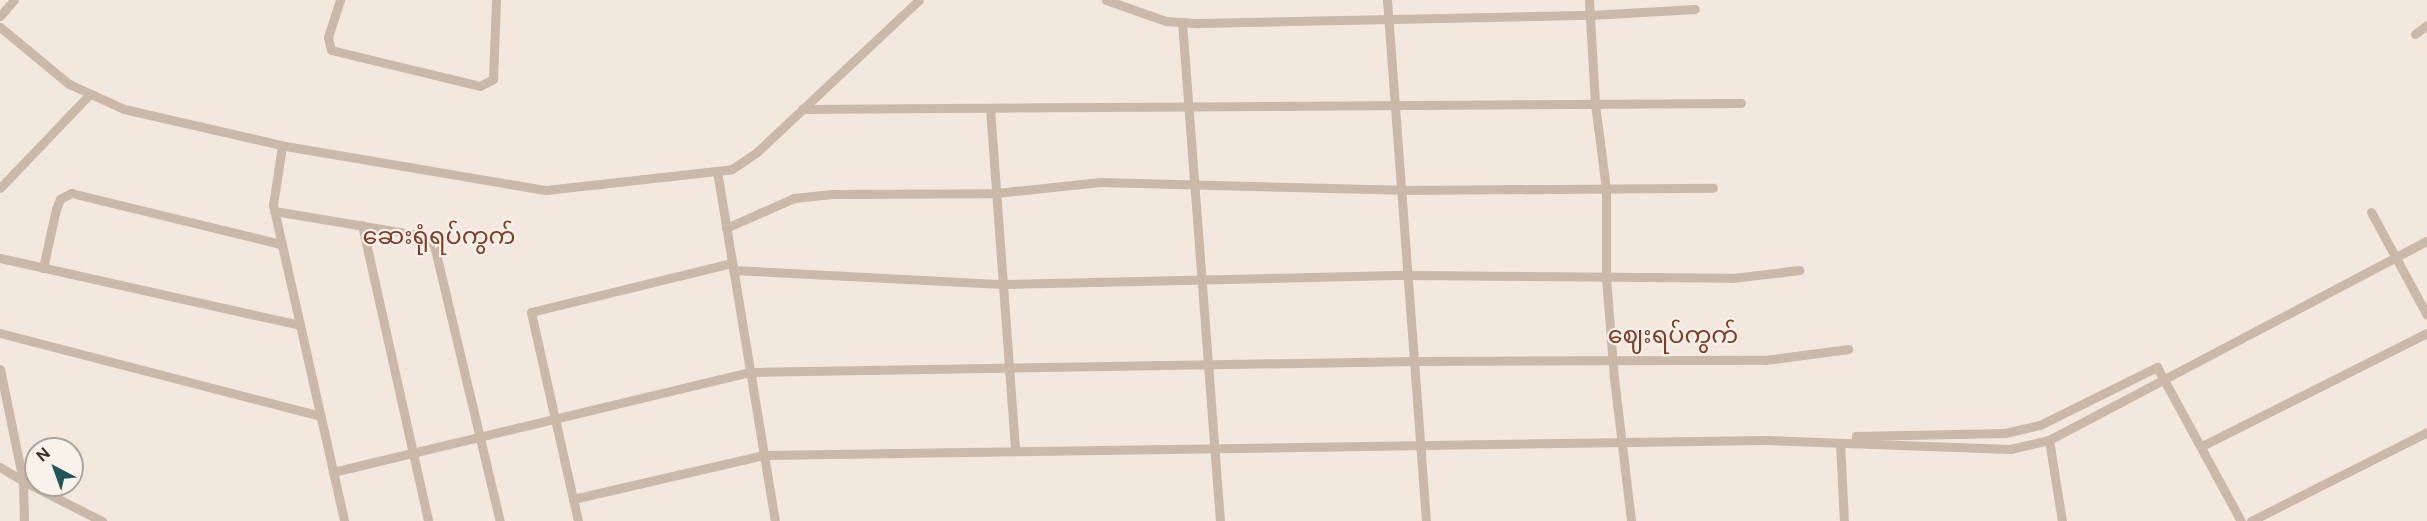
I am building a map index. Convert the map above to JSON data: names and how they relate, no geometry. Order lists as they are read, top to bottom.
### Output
{
  "districts": ["ဆေးရုံရပ်ကွက်", "ဈေးရပ်ကွက်"],
  "north": "top left"
}
